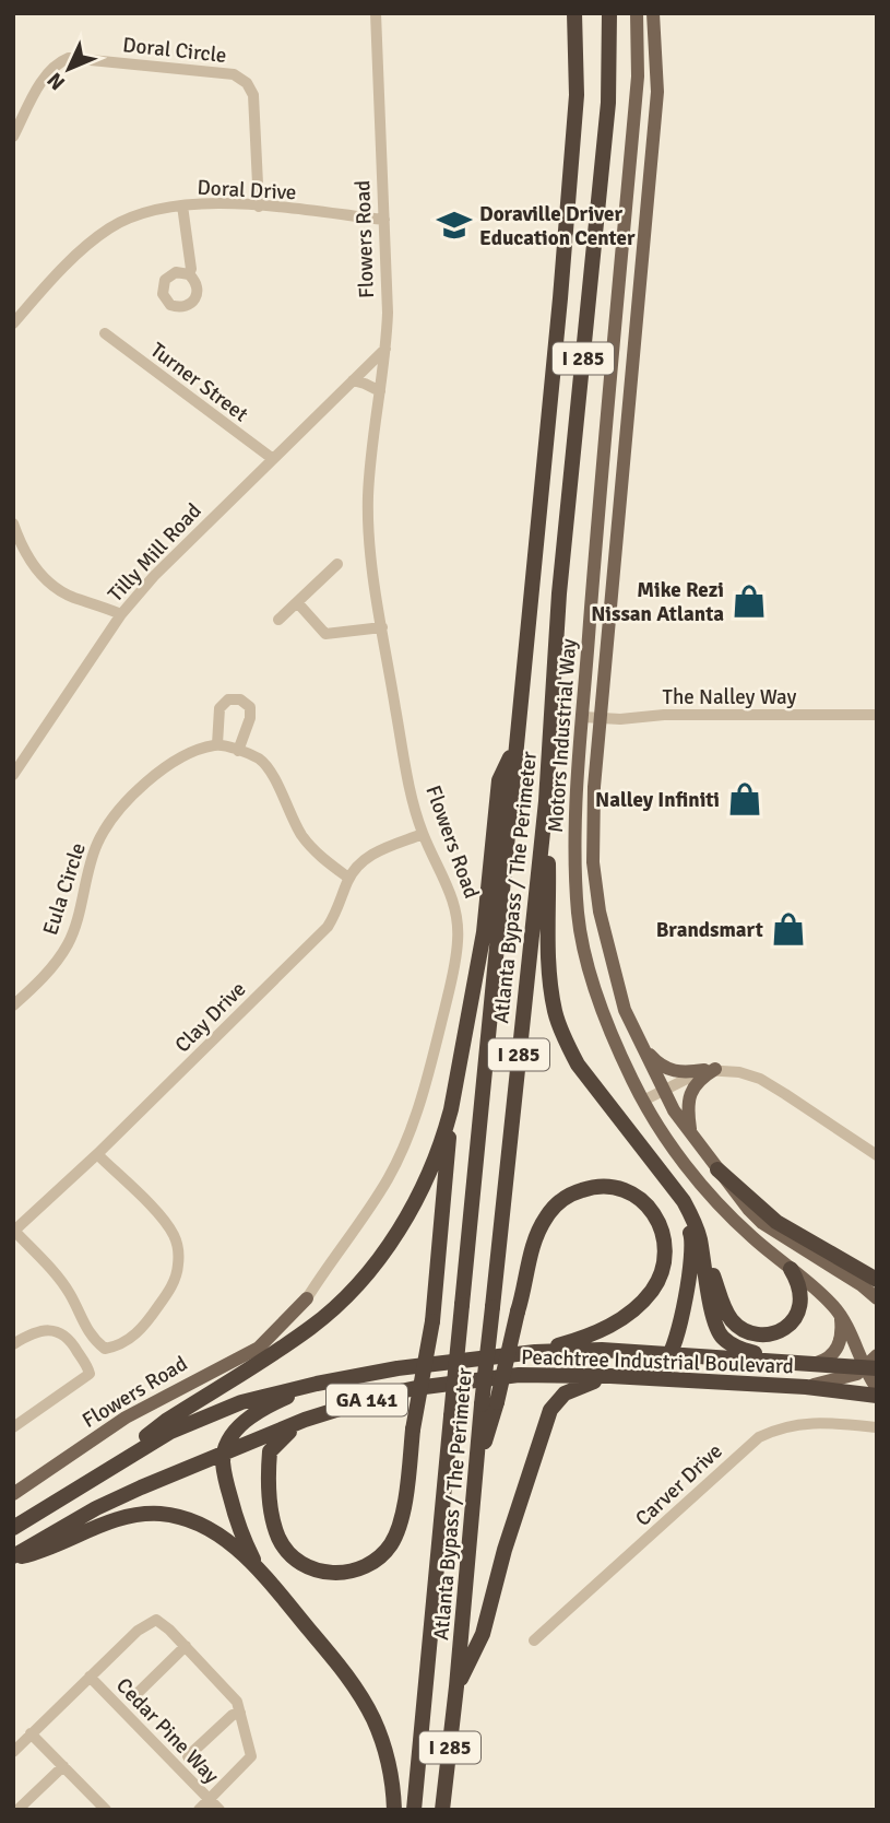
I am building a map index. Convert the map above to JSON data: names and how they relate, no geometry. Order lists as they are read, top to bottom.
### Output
{
  "streets": {
    "highway": [
      "I 285",
      "Atlanta Bypass / The Perimeter",
      "Peachtree Industrial Boulevard",
      "GA 141"
    ],
    "main road": ["Flowers Road", "Motors Industrial Way"],
    "street": [
      "Doral Circle",
      "Doral Drive",
      "Turner Street",
      "Tilly Mill Road",
      "The Nalley Way",
      "Eula Circle",
      "Clay Drive",
      "Carver Drive",
      "Cedar Pine Way"
    ]
  },
  "crossings": [
    ["Doral Circle", "Doral Drive"],
    ["Doral Drive", "Flowers Road"],
    ["Flowers Road", "Tilly Mill Road"],
    ["Flowers Road", "Clay Drive"],
    ["Turner Street", "Tilly Mill Road"],
    ["The Nalley Way", "Motors Industrial Way"],
    ["Motors Industrial Way", "Peachtree Industrial Boulevard"]
  ],
  "places": {
    "school or university": ["Doraville Driver Education Center"],
    "shop": ["Mike Rezi Nissan Atlanta", "Nalley Infiniti", "Brandsmart"]
  },
  "north": "bottom left"
}
